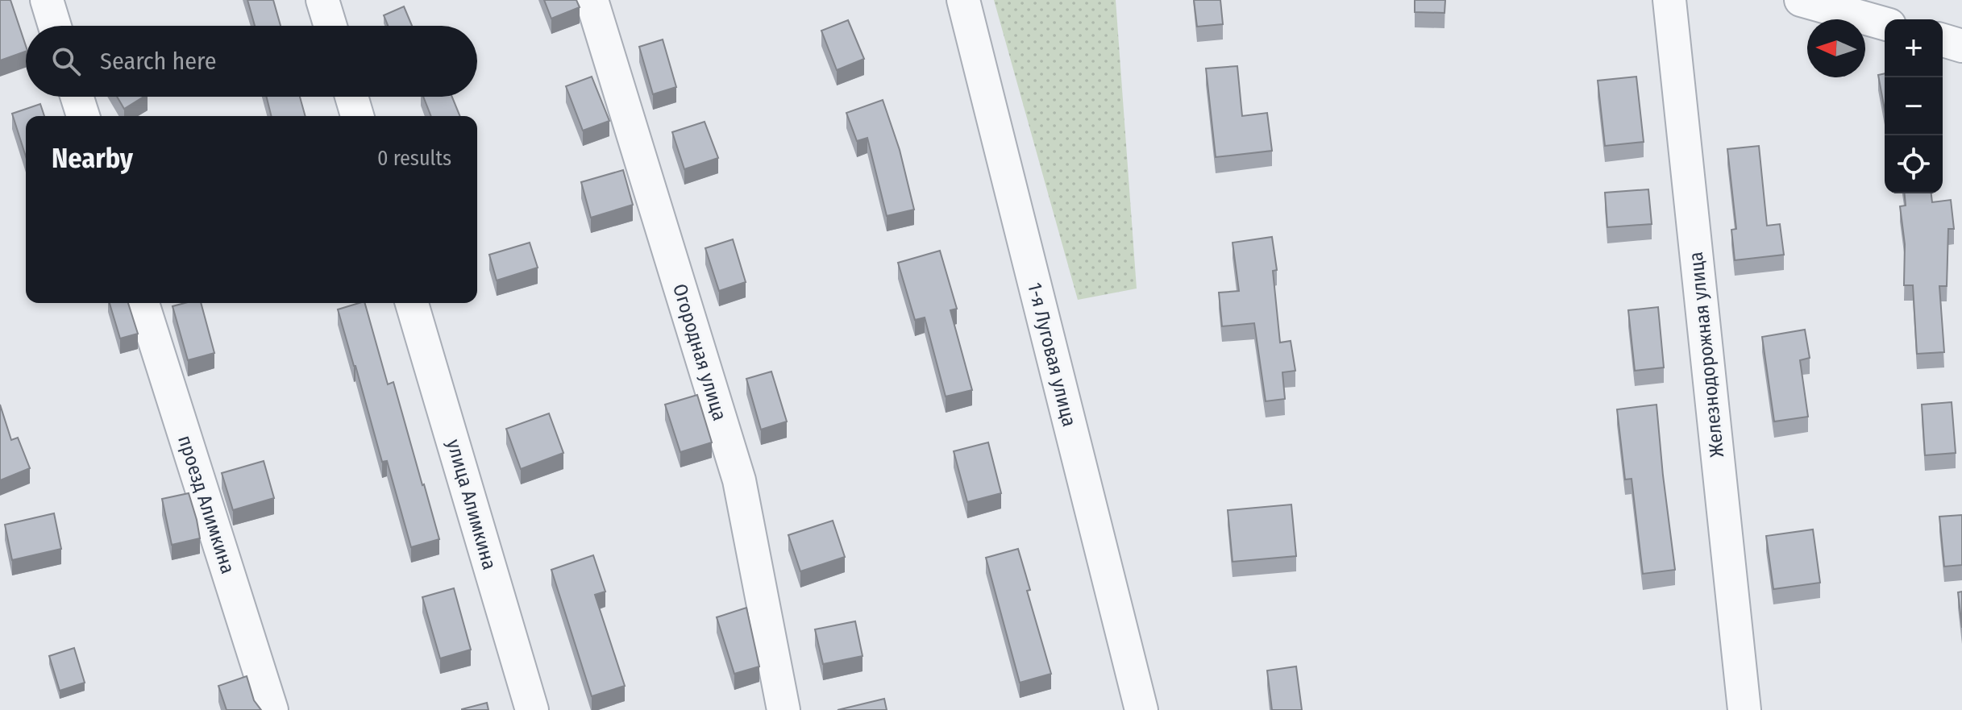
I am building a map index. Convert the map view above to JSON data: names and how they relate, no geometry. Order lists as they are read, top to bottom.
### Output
{
  "streets": {
    "street": [
      "Огородная улица",
      "1-я Луговая улица",
      "Железнодорожная улица",
      "проезд Алимкина",
      "улица Алимкина"
    ]
  },
  "north": "left",
  "page": {
    "map_buttons": ["+", "−"],
    "search": "Search here",
    "heading": ["Nearby", "0 results"]
  }
}
